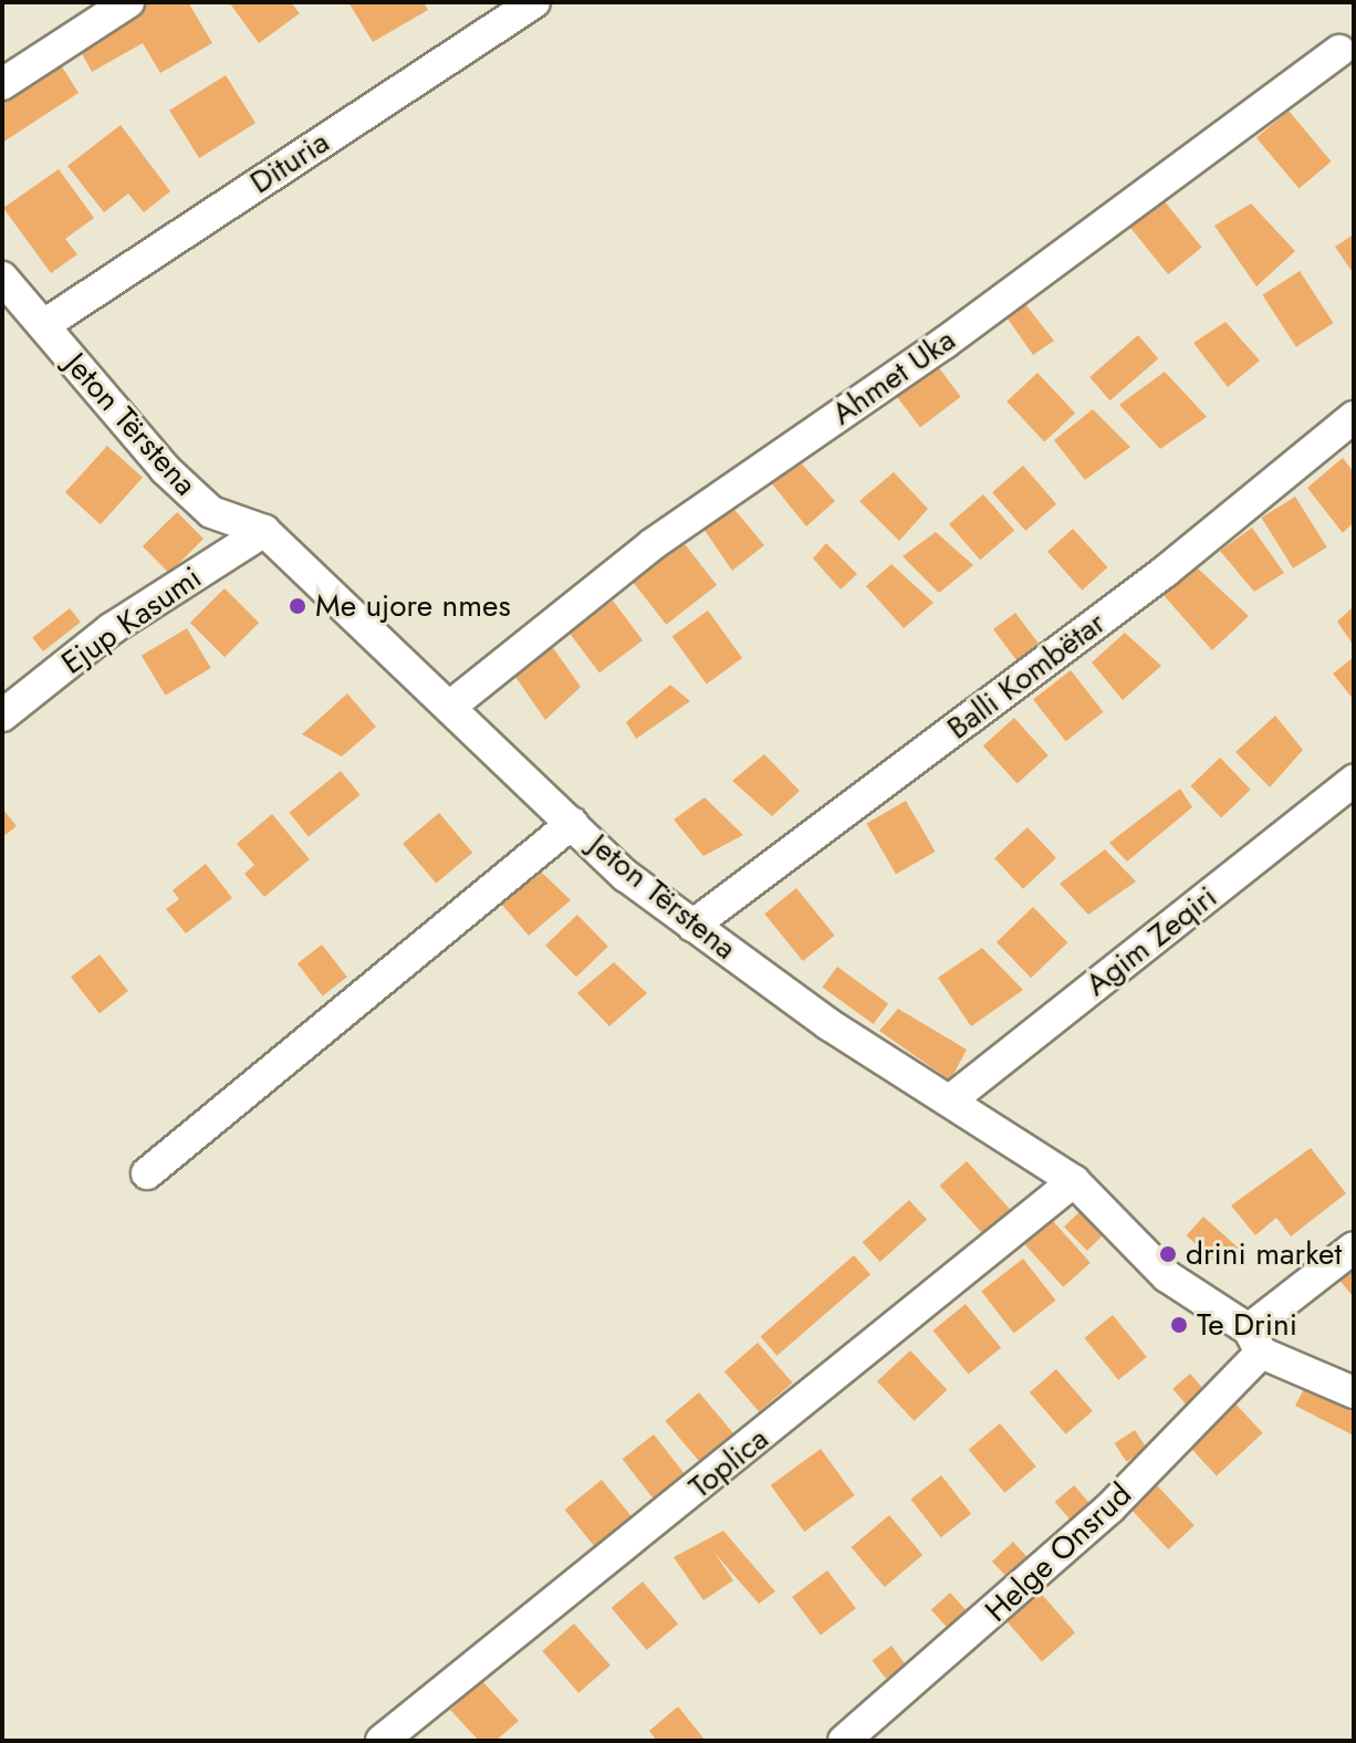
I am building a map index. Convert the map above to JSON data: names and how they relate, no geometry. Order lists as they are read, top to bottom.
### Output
{
  "streets": {
    "street": [
      "Dituria",
      "Ahmet Uka",
      "Jeton Tërstena",
      "Ejup Kasumi",
      "Balli Kombëtar",
      "Agim Zeqiri",
      "Toplica",
      "Helge Onsrud"
    ]
  },
  "crossings": [
    ["Dituria", "Jeton Tërstena"],
    ["Ahmet Uka", "Jeton Tërstena"],
    ["Jeton Tërstena", "Ejup Kasumi"],
    ["Jeton Tërstena", "Balli Kombëtar"],
    ["Jeton Tërstena", "Agim Zeqiri"],
    ["Jeton Tërstena", "Toplica"],
    ["Jeton Tërstena", "Helge Onsrud"]
  ],
  "places": ["Me ujore nmes", "drini market", "Te Drini"]
}
